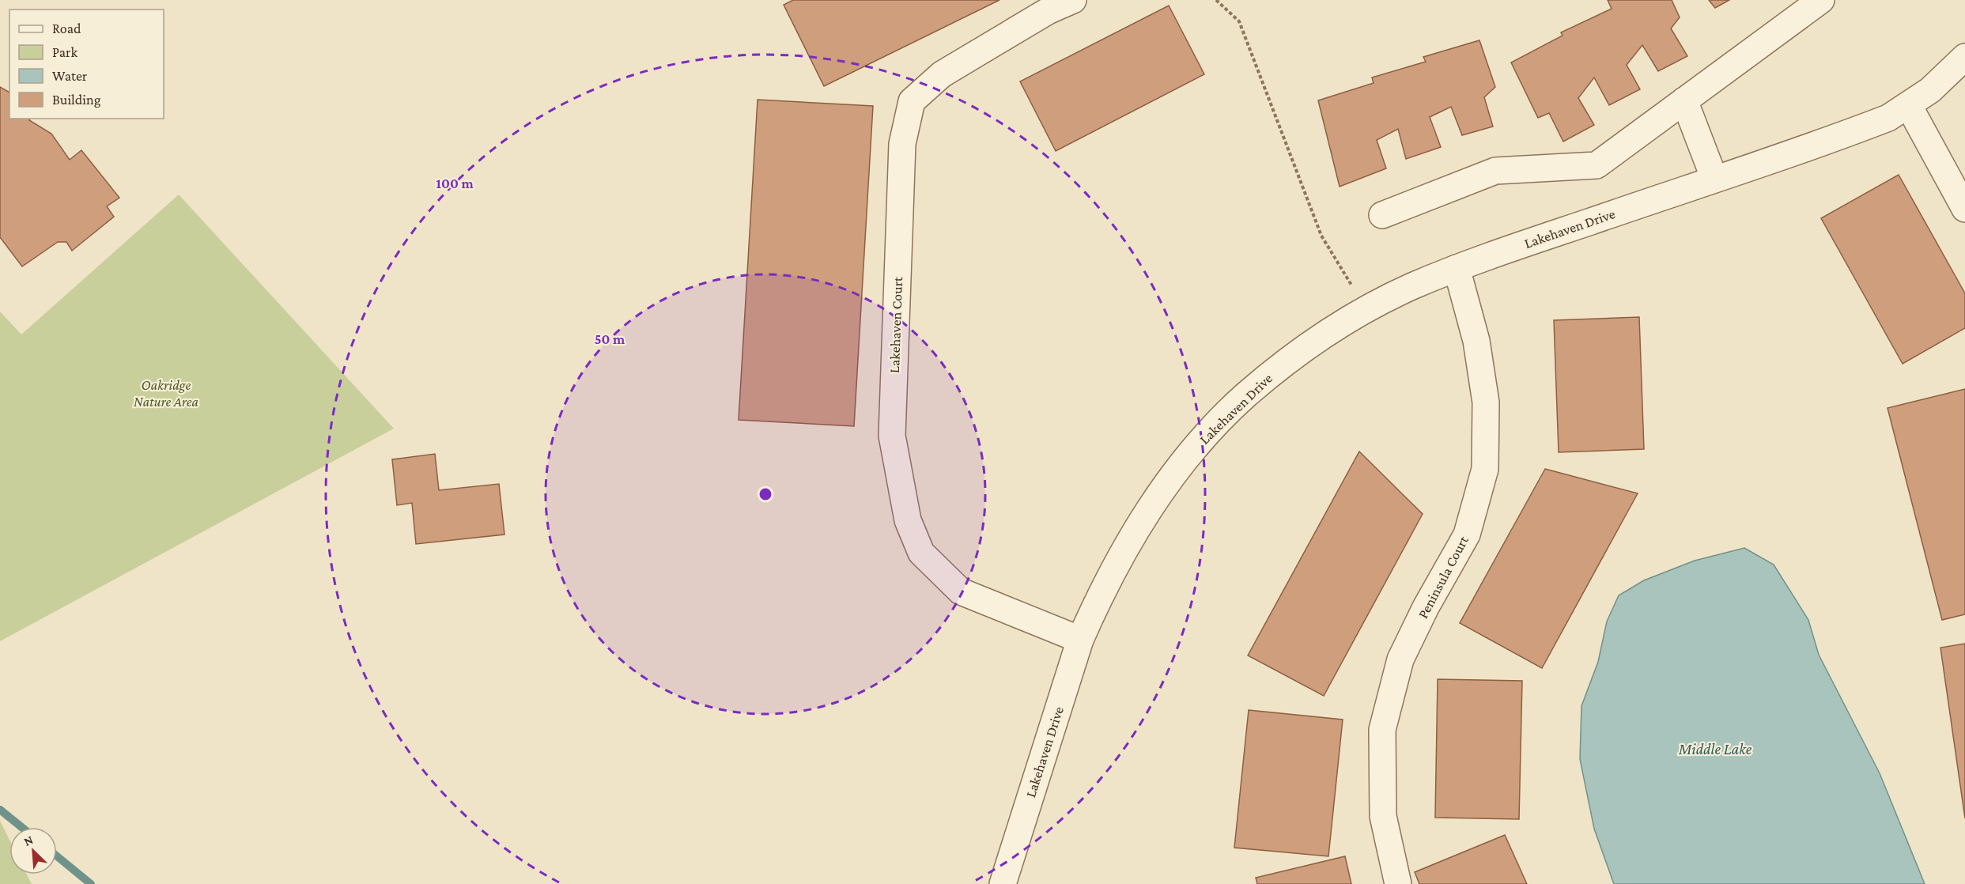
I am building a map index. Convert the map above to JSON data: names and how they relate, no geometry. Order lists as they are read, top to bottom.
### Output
{
  "streets": {
    "street": ["Lakehaven Drive", "Lakehaven Court", "Peninsula Court"]
  },
  "crossings": [
    ["Lakehaven Drive", "Lakehaven Court"],
    ["Lakehaven Drive", "Peninsula Court"]
  ],
  "water": ["Middle Lake"],
  "parks": ["Oakridge Nature Area"],
  "legend": [
    "Road",
    "Park",
    "Water",
    "Building"
  ],
  "north": "top left",
  "rings": ["100 m", "50 m"]
}
